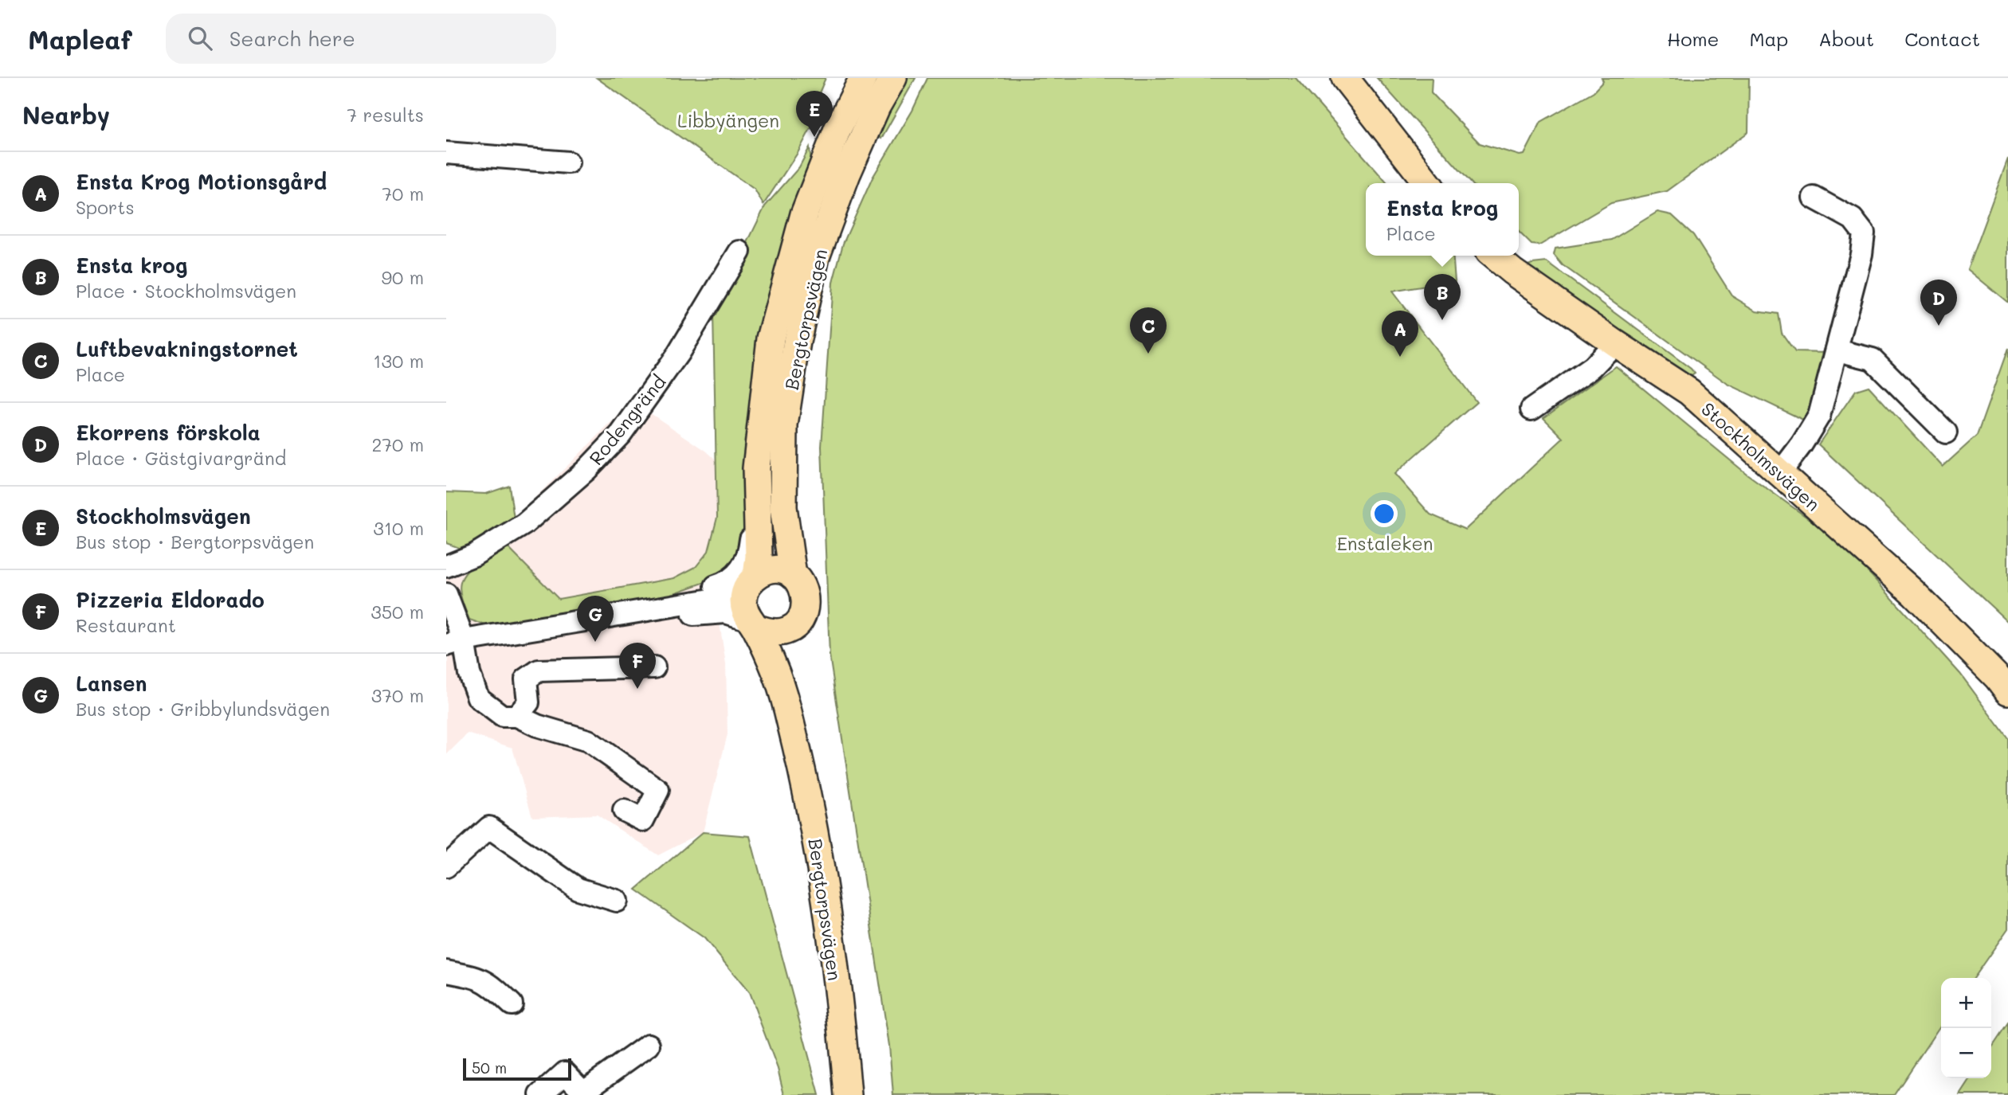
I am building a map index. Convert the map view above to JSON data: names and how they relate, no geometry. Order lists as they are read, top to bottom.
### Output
{
  "streets": {
    "main road": ["Bergtorpsvägen", "Stockholmsvägen"],
    "street": ["Rodengränd"]
  },
  "parks": ["Libbyängen", "Enstaleken"],
  "scale_bar": "50 m",
  "page": {
    "header": "Mapleaf",
    "search": "Search here",
    "nav": [
      "Home",
      "Map",
      "About",
      "Contact"
    ],
    "heading": ["Nearby", "7 results"],
    "pins": [
      "E",
      "B",
      "D",
      "C",
      "A",
      "G",
      "F"
    ],
    "list": [
      {
        "mark": "A",
        "name": "Ensta Krog Motionsgård",
        "note": "Sports",
        "value": "70 m"
      },
      {
        "mark": "B",
        "name": "Ensta krog",
        "note": "Place · Stockholmsvägen",
        "value": "90 m"
      },
      {
        "mark": "C",
        "name": "Luftbevakningstornet",
        "note": "Place",
        "value": "130 m"
      },
      {
        "mark": "D",
        "name": "Ekorrens förskola",
        "note": "Place · Gästgivargränd",
        "value": "270 m"
      },
      {
        "mark": "E",
        "name": "Stockholmsvägen",
        "note": "Bus stop · Bergtorpsvägen",
        "value": "310 m"
      },
      {
        "mark": "F",
        "name": "Pizzeria Eldorado",
        "note": "Restaurant",
        "value": "350 m"
      },
      {
        "mark": "G",
        "name": "Lansen",
        "note": "Bus stop · Gribbylundsvägen",
        "value": "370 m"
      }
    ],
    "popup": ["Ensta krog", "Place"],
    "map_buttons": ["+", "−"],
    "scale": "50 m"
  }
}
